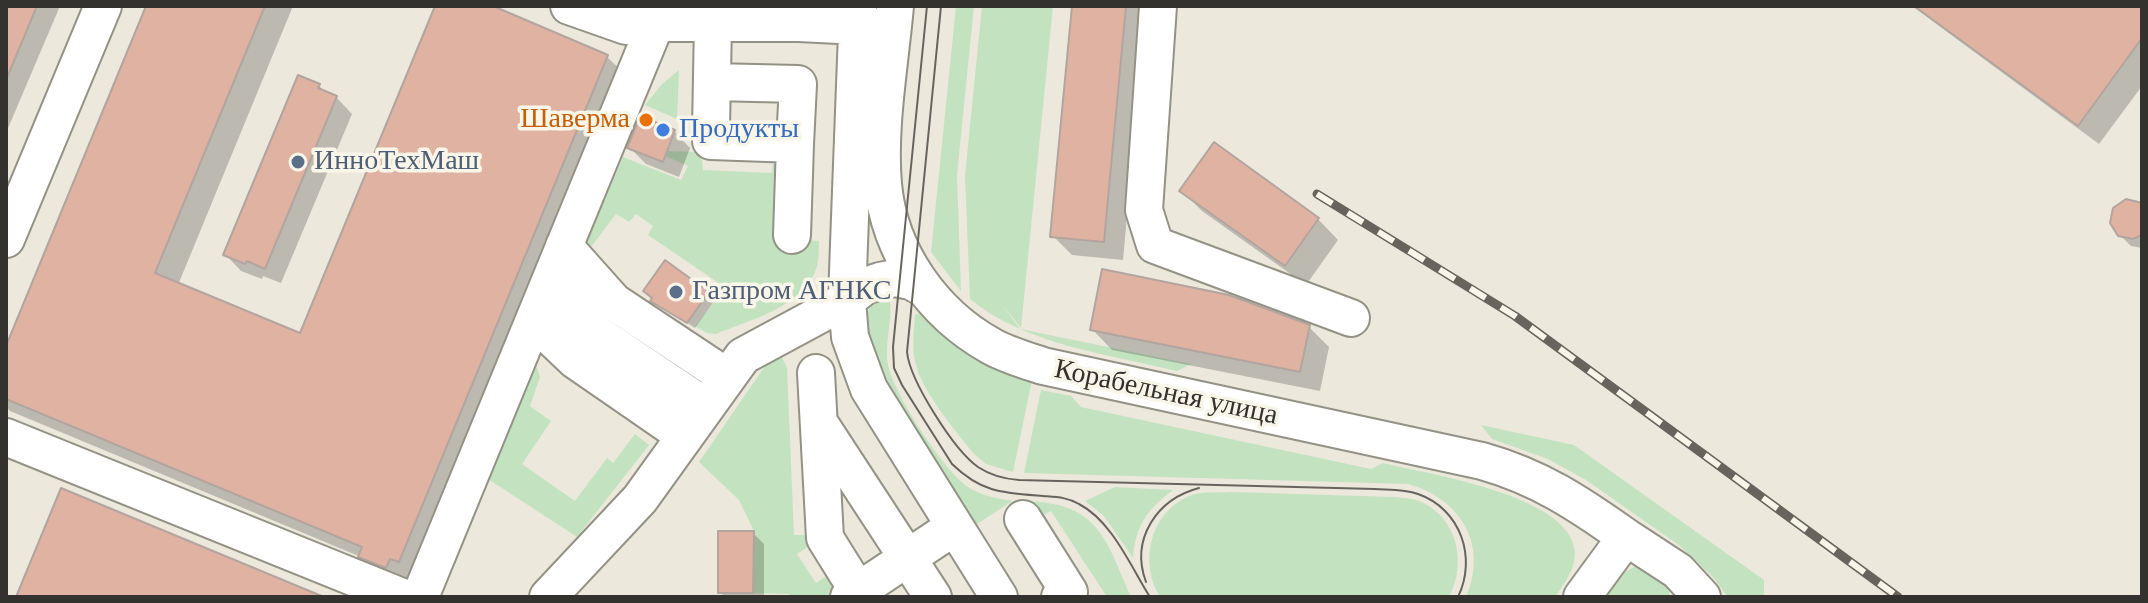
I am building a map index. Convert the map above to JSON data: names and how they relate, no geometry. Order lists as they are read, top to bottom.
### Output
{
  "streets": {
    "street": ["Корабельная улица"]
  },
  "places": [
    "Шаверма",
    "Продукты",
    "ИнноТехМаш",
    "Газпром АГНКС"
  ]
}
